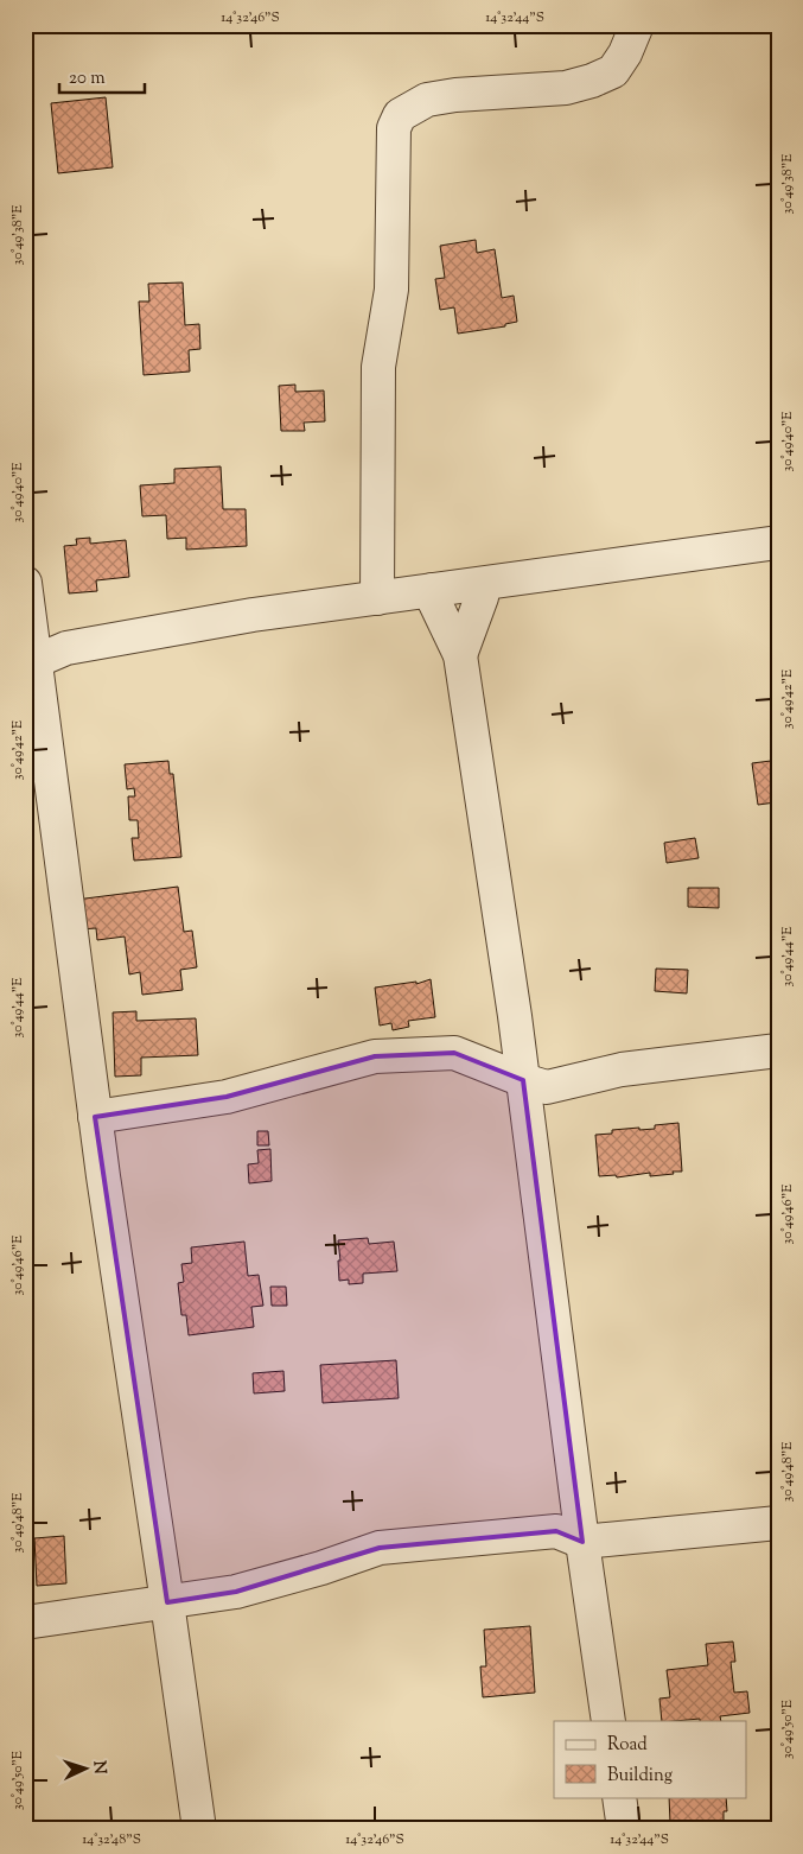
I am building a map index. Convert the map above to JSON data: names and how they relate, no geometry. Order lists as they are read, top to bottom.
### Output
{
  "legend": ["Road", "Building"],
  "scale_bar": "20 m",
  "north": "right",
  "coordinates": [
    "14°32'46\"S",
    "14°32'44\"S",
    "30°49'38\"E",
    "30°49'40\"E",
    "30°49'42\"E",
    "30°49'44\"E",
    "30°49'46\"E",
    "30°49'48\"E",
    "30°49'50\"E",
    "14°32'48\"S"
  ]
}
